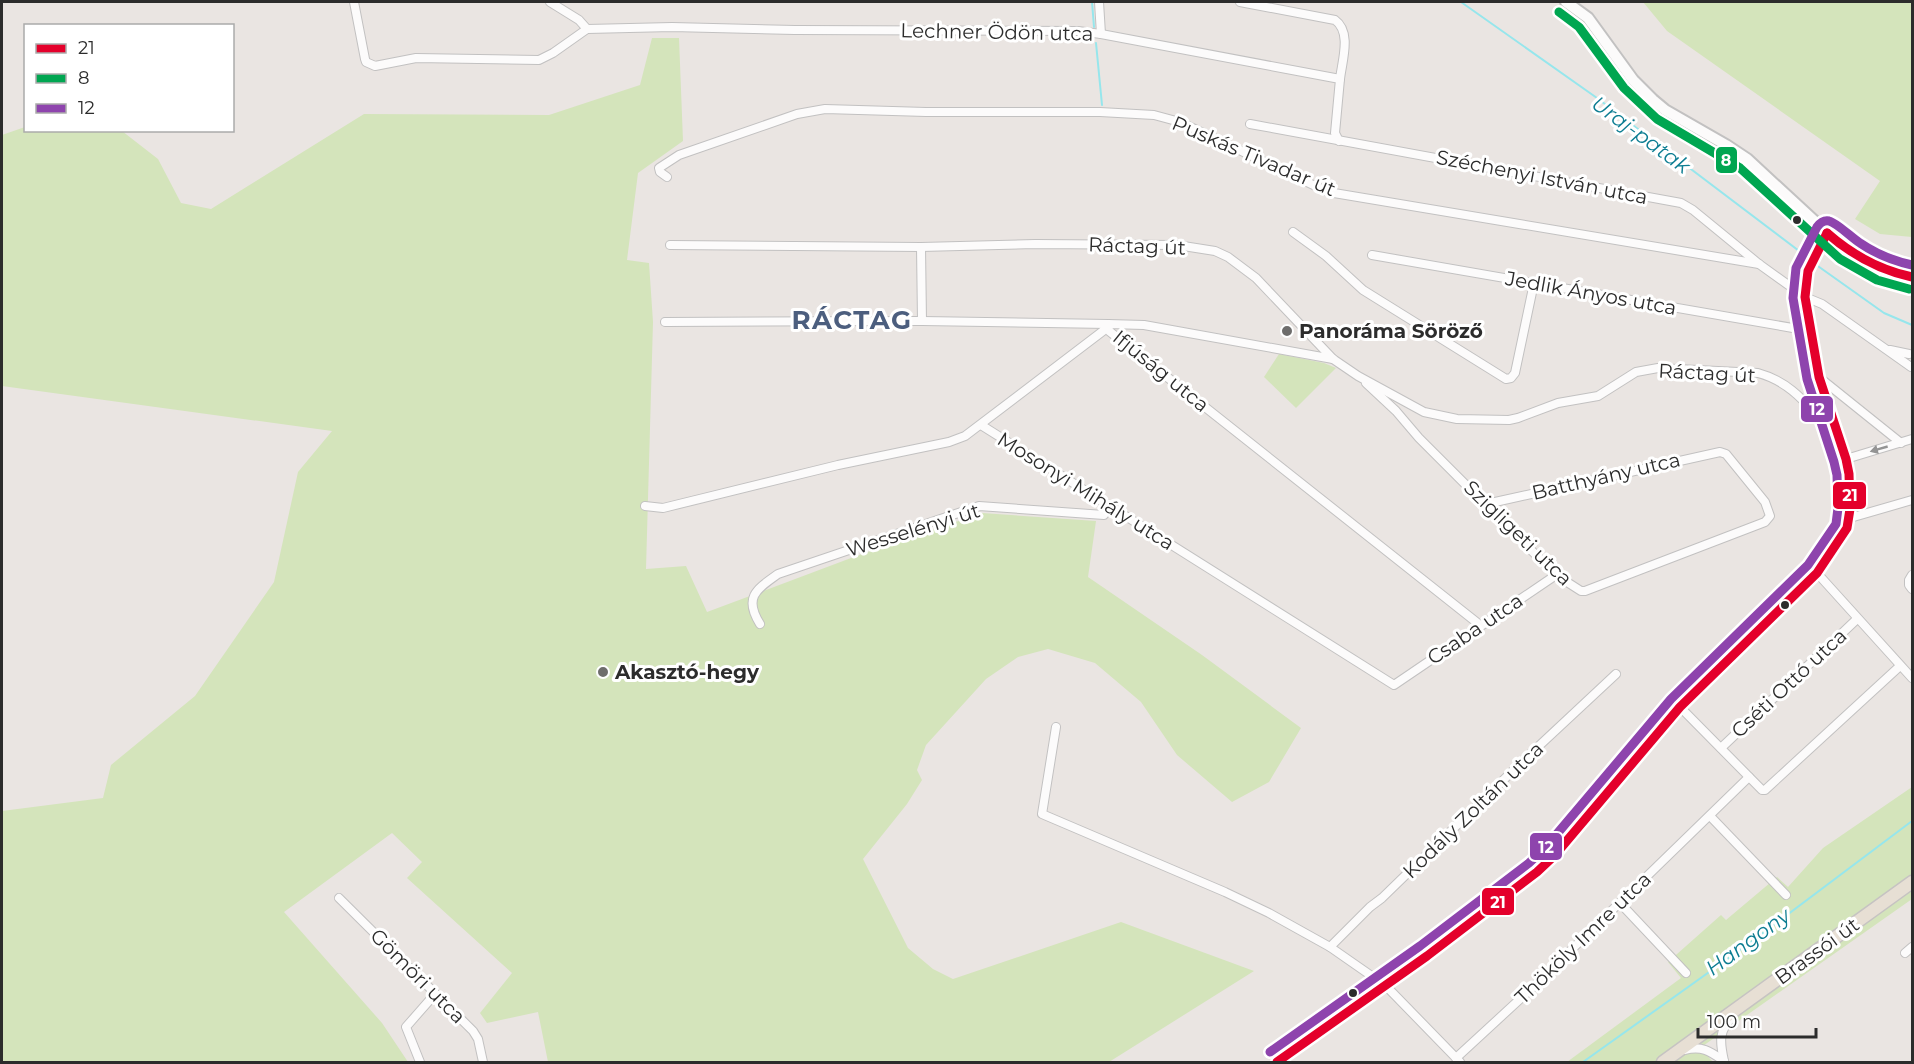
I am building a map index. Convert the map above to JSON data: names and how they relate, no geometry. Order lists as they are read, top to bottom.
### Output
{
  "streets": {
    "main road": ["Brassói út"],
    "street": [
      "Lechner Ödön utca",
      "Puskás Tivadar út",
      "Széchenyi István utca",
      "Ráctag út",
      "Jedlik Ányos utca",
      "Ifjúság utca",
      "Batthyány utca",
      "Mosonyi Mihály utca",
      "Wesselényi út",
      "Szigligeti utca",
      "Csaba utca",
      "Cséti Ottó utca",
      "Kodály Zoltán utca",
      "Thököly Imre utca",
      "Gömöri utca"
    ]
  },
  "crossings": [
    ["Puskás Tivadar út", "Széchenyi István utca"],
    ["Ráctag út", "Szigligeti utca"],
    ["Ifjúság utca", "Csaba utca"],
    ["Batthyány utca", "Szigligeti utca"],
    ["Mosonyi Mihály utca", "Wesselényi út"],
    ["Mosonyi Mihály utca", "Csaba utca"],
    ["Szigligeti utca", "Csaba utca"]
  ],
  "districts": ["RÁCTAG"],
  "water": ["Uraj-patak", "Hangony"],
  "places": ["Panoráma Söröző", "Akasztó-hegy"],
  "lines": ["transit line 8", "transit line 12", "transit line 21"],
  "legend": ["21", "8", "12"],
  "scale_bar": "100 m"
}
